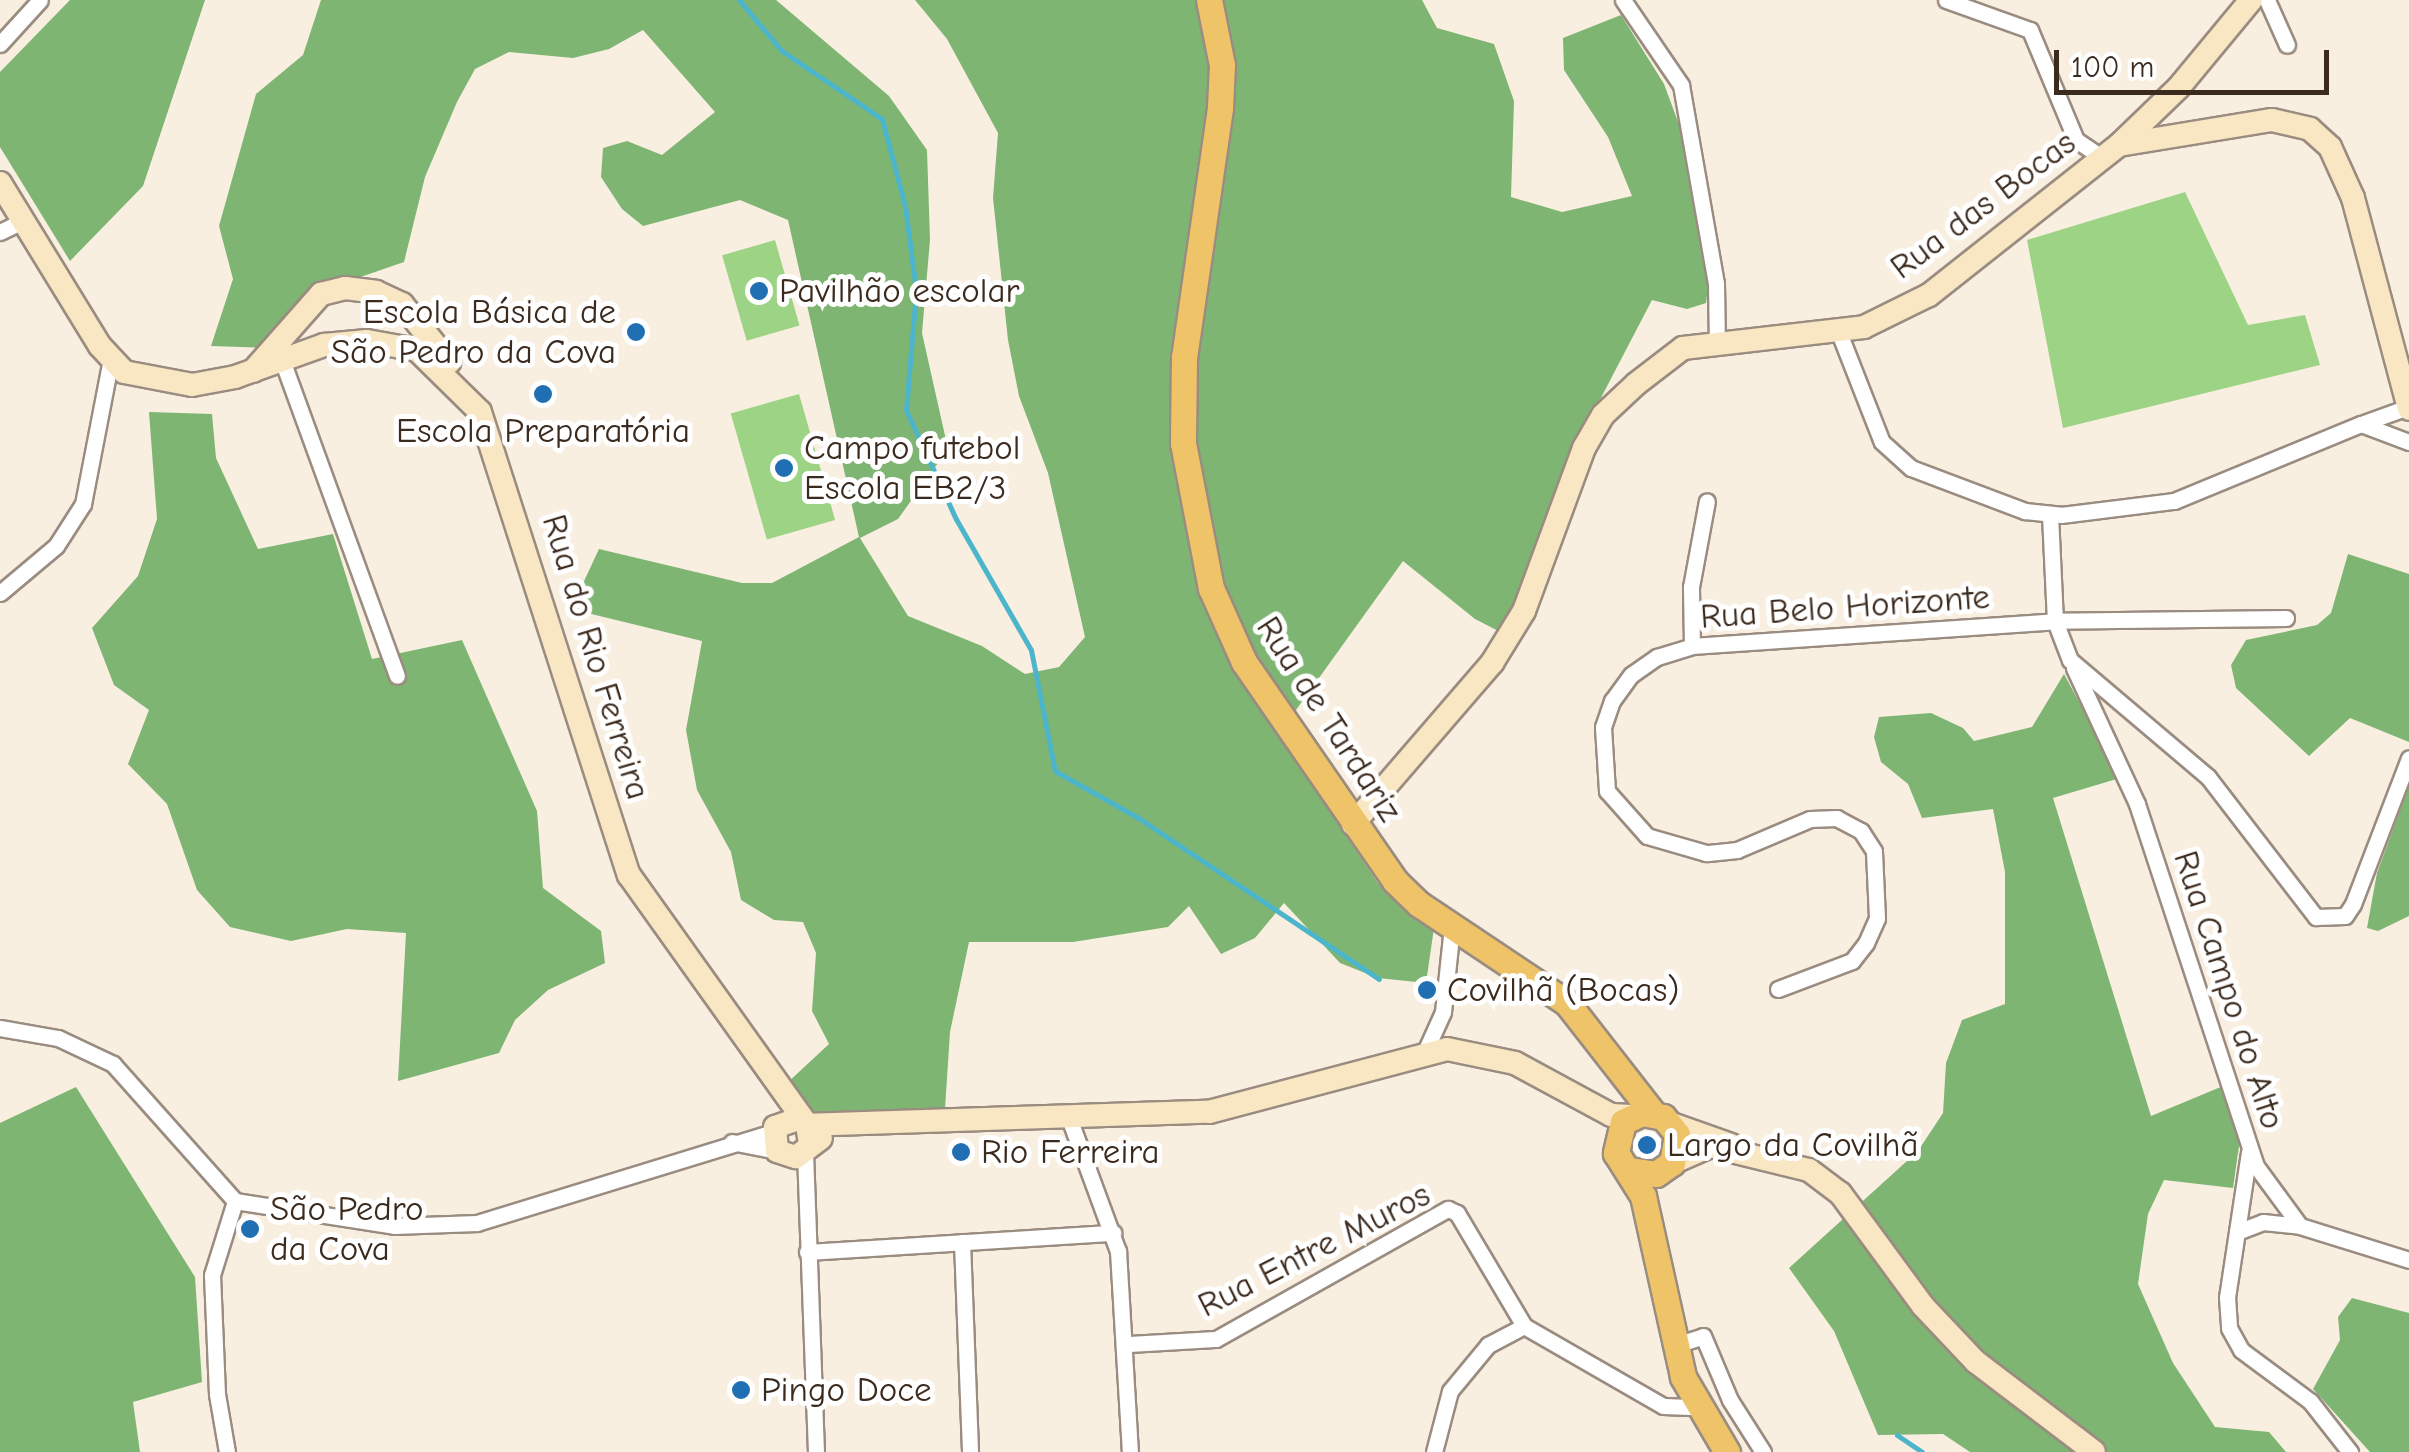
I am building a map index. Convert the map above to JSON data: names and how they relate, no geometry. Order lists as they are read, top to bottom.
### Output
{
  "streets": {
    "main road": ["Rua de Tardariz"],
    "street": [
      "Rua das Bocas",
      "Rua Belo Horizonte",
      "Rua do Rio Ferreira",
      "Rua Campo do Alto",
      "Rua Entre Muros"
    ]
  },
  "crossings": [
    ["Rua das Bocas", "Rua de Tardariz"],
    ["Rua Belo Horizonte", "Rua Campo do Alto"]
  ],
  "places": [
    "Pavilhão escolar",
    "Escola Básica de São Pedro da Cova",
    "Escola Preparatória",
    "Campo futebol Escola EB2/3",
    "Covilhã (Bocas)",
    "Largo da Covilhã",
    "Rio Ferreira",
    "São Pedro da Cova",
    "Pingo Doce"
  ],
  "scale_bar": "100 m"
}
